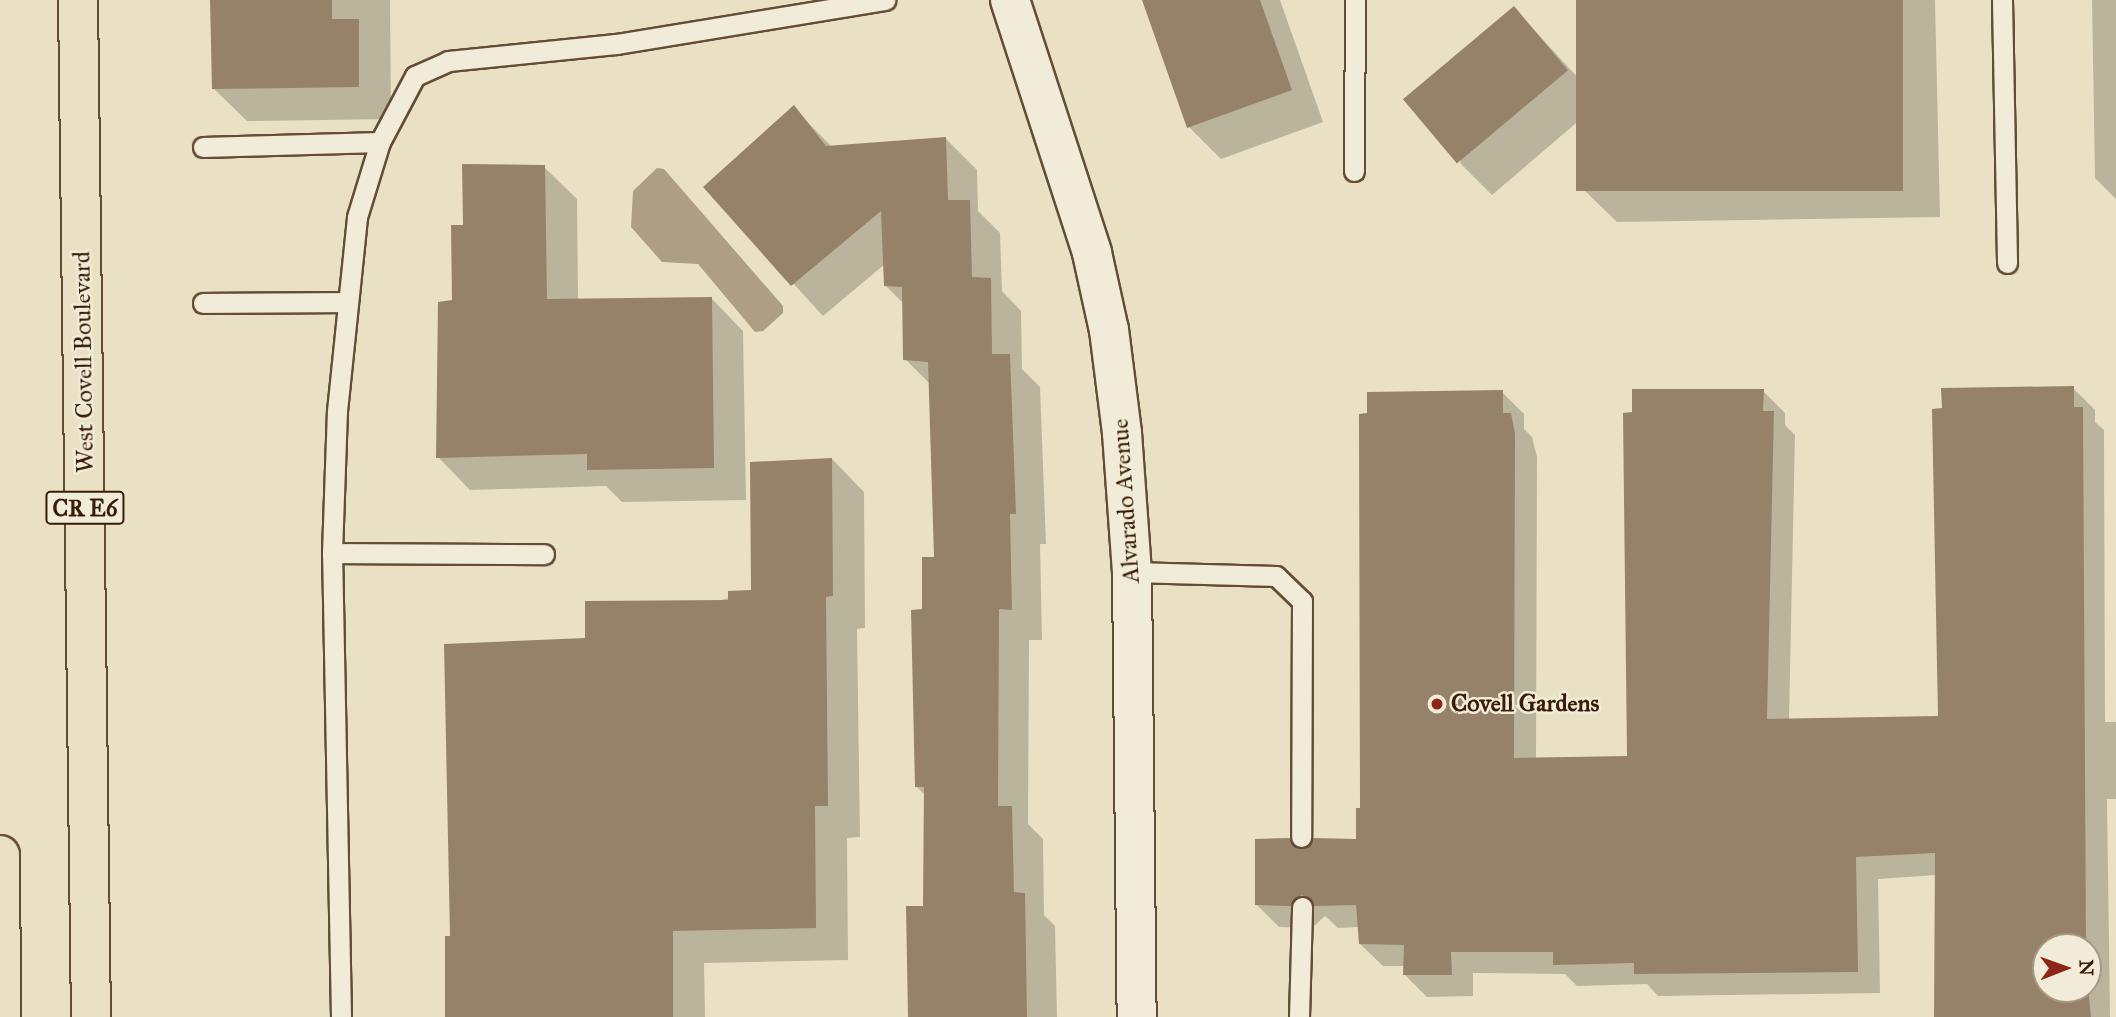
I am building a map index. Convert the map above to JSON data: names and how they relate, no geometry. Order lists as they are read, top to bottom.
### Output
{
  "streets": {
    "main road": ["West Covell Boulevard", "CR E6"],
    "street": ["Alvarado Avenue"]
  },
  "places": ["Covell Gardens"],
  "north": "right"
}
